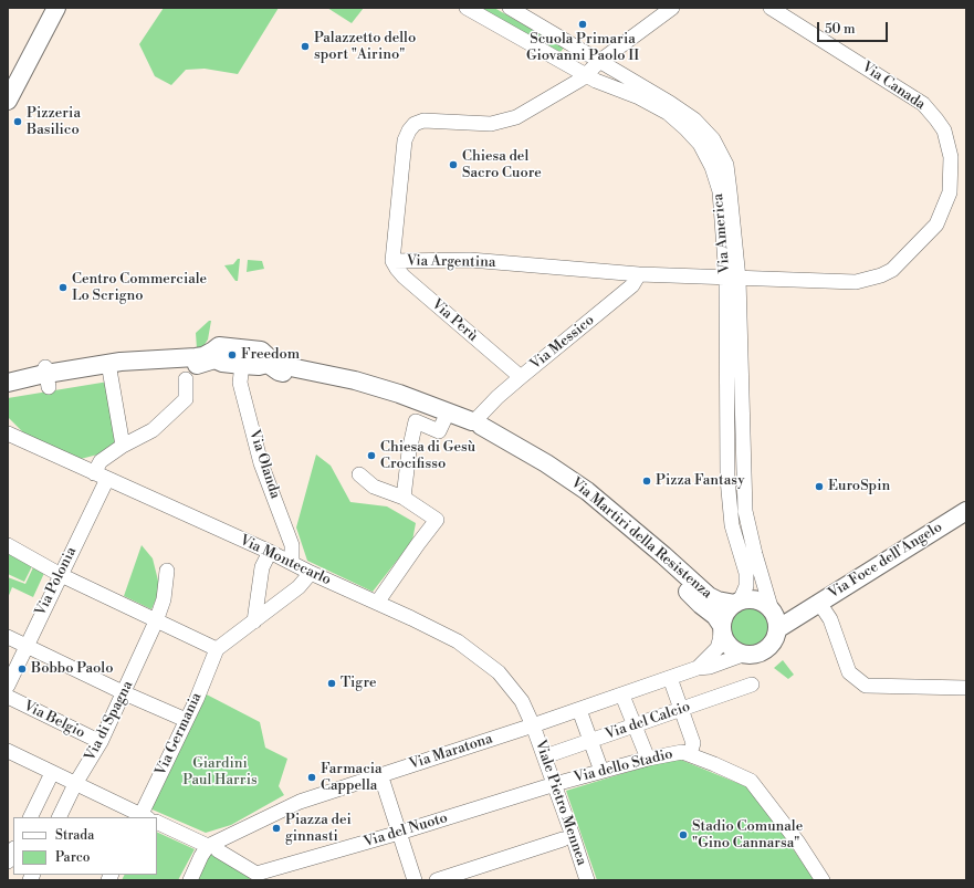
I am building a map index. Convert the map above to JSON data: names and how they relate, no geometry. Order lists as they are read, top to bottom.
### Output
{
  "streets": {
    "main road": ["Via Martiri della Resistenza", "Via Foce dell'Angelo"],
    "street": [
      "Via Canada",
      "Via America",
      "Via Argentina",
      "Via Perù",
      "Via Messico",
      "Via Olanda",
      "Via Montecarlo",
      "Via Polonia",
      "Via Belgio",
      "Via di Spagna",
      "Via del Calcio",
      "Via Germania",
      "Via Maratona",
      "Via dello Stadio",
      "Viale Pietro Mennea",
      "Via del Nuoto"
    ]
  },
  "crossings": [
    ["Via Canada", "Via America"],
    ["Via Canada", "Via Argentina"],
    ["Via America", "Via Argentina"],
    ["Via America", "Via Martiri della Resistenza"],
    ["Via America", "Via Foce dell'Angelo"],
    ["Via America", "Via Maratona"],
    ["Via Argentina", "Via Perù"],
    ["Via Argentina", "Via Messico"],
    ["Via Perù", "Via Messico"],
    ["Via Messico", "Via Martiri della Resistenza"],
    ["Via Olanda", "Via Martiri della Resistenza"],
    ["Via Olanda", "Via Montecarlo"],
    ["Via Martiri della Resistenza", "Via Foce dell'Angelo"],
    ["Via Martiri della Resistenza", "Via Maratona"],
    ["Via Montecarlo", "Via Polonia"],
    ["Via Montecarlo", "Via Maratona"],
    ["Via Montecarlo", "Viale Pietro Mennea"],
    ["Via Foce dell'Angelo", "Via Maratona"],
    ["Via Belgio", "Via di Spagna"],
    ["Via del Calcio", "Viale Pietro Mennea"],
    ["Via Maratona", "Viale Pietro Mennea"],
    ["Via dello Stadio", "Viale Pietro Mennea"],
    ["Via dello Stadio", "Via del Nuoto"],
    ["Viale Pietro Mennea", "Via del Nuoto"]
  ],
  "parks": ["Giardini Paul Harris"],
  "places": [
    "Scuola Primaria Giovanni Paolo II",
    "Palazzetto dello sport \"Airino\"",
    "Pizzeria Basilico",
    "Chiesa del Sacro Cuore",
    "Centro Commerciale Lo Scrigno",
    "Freedom",
    "Chiesa di Gesù Crocifisso",
    "Pizza Fantasy",
    "EuroSpin",
    "Bobbo Paolo",
    "Tigre",
    "Farmacia Cappella",
    "Piazza dei ginnasti",
    "Stadio Comunale \"Gino Cannarsa\""
  ],
  "legend": ["Strada", "Parco"],
  "scale_bar": "50 m"
}
